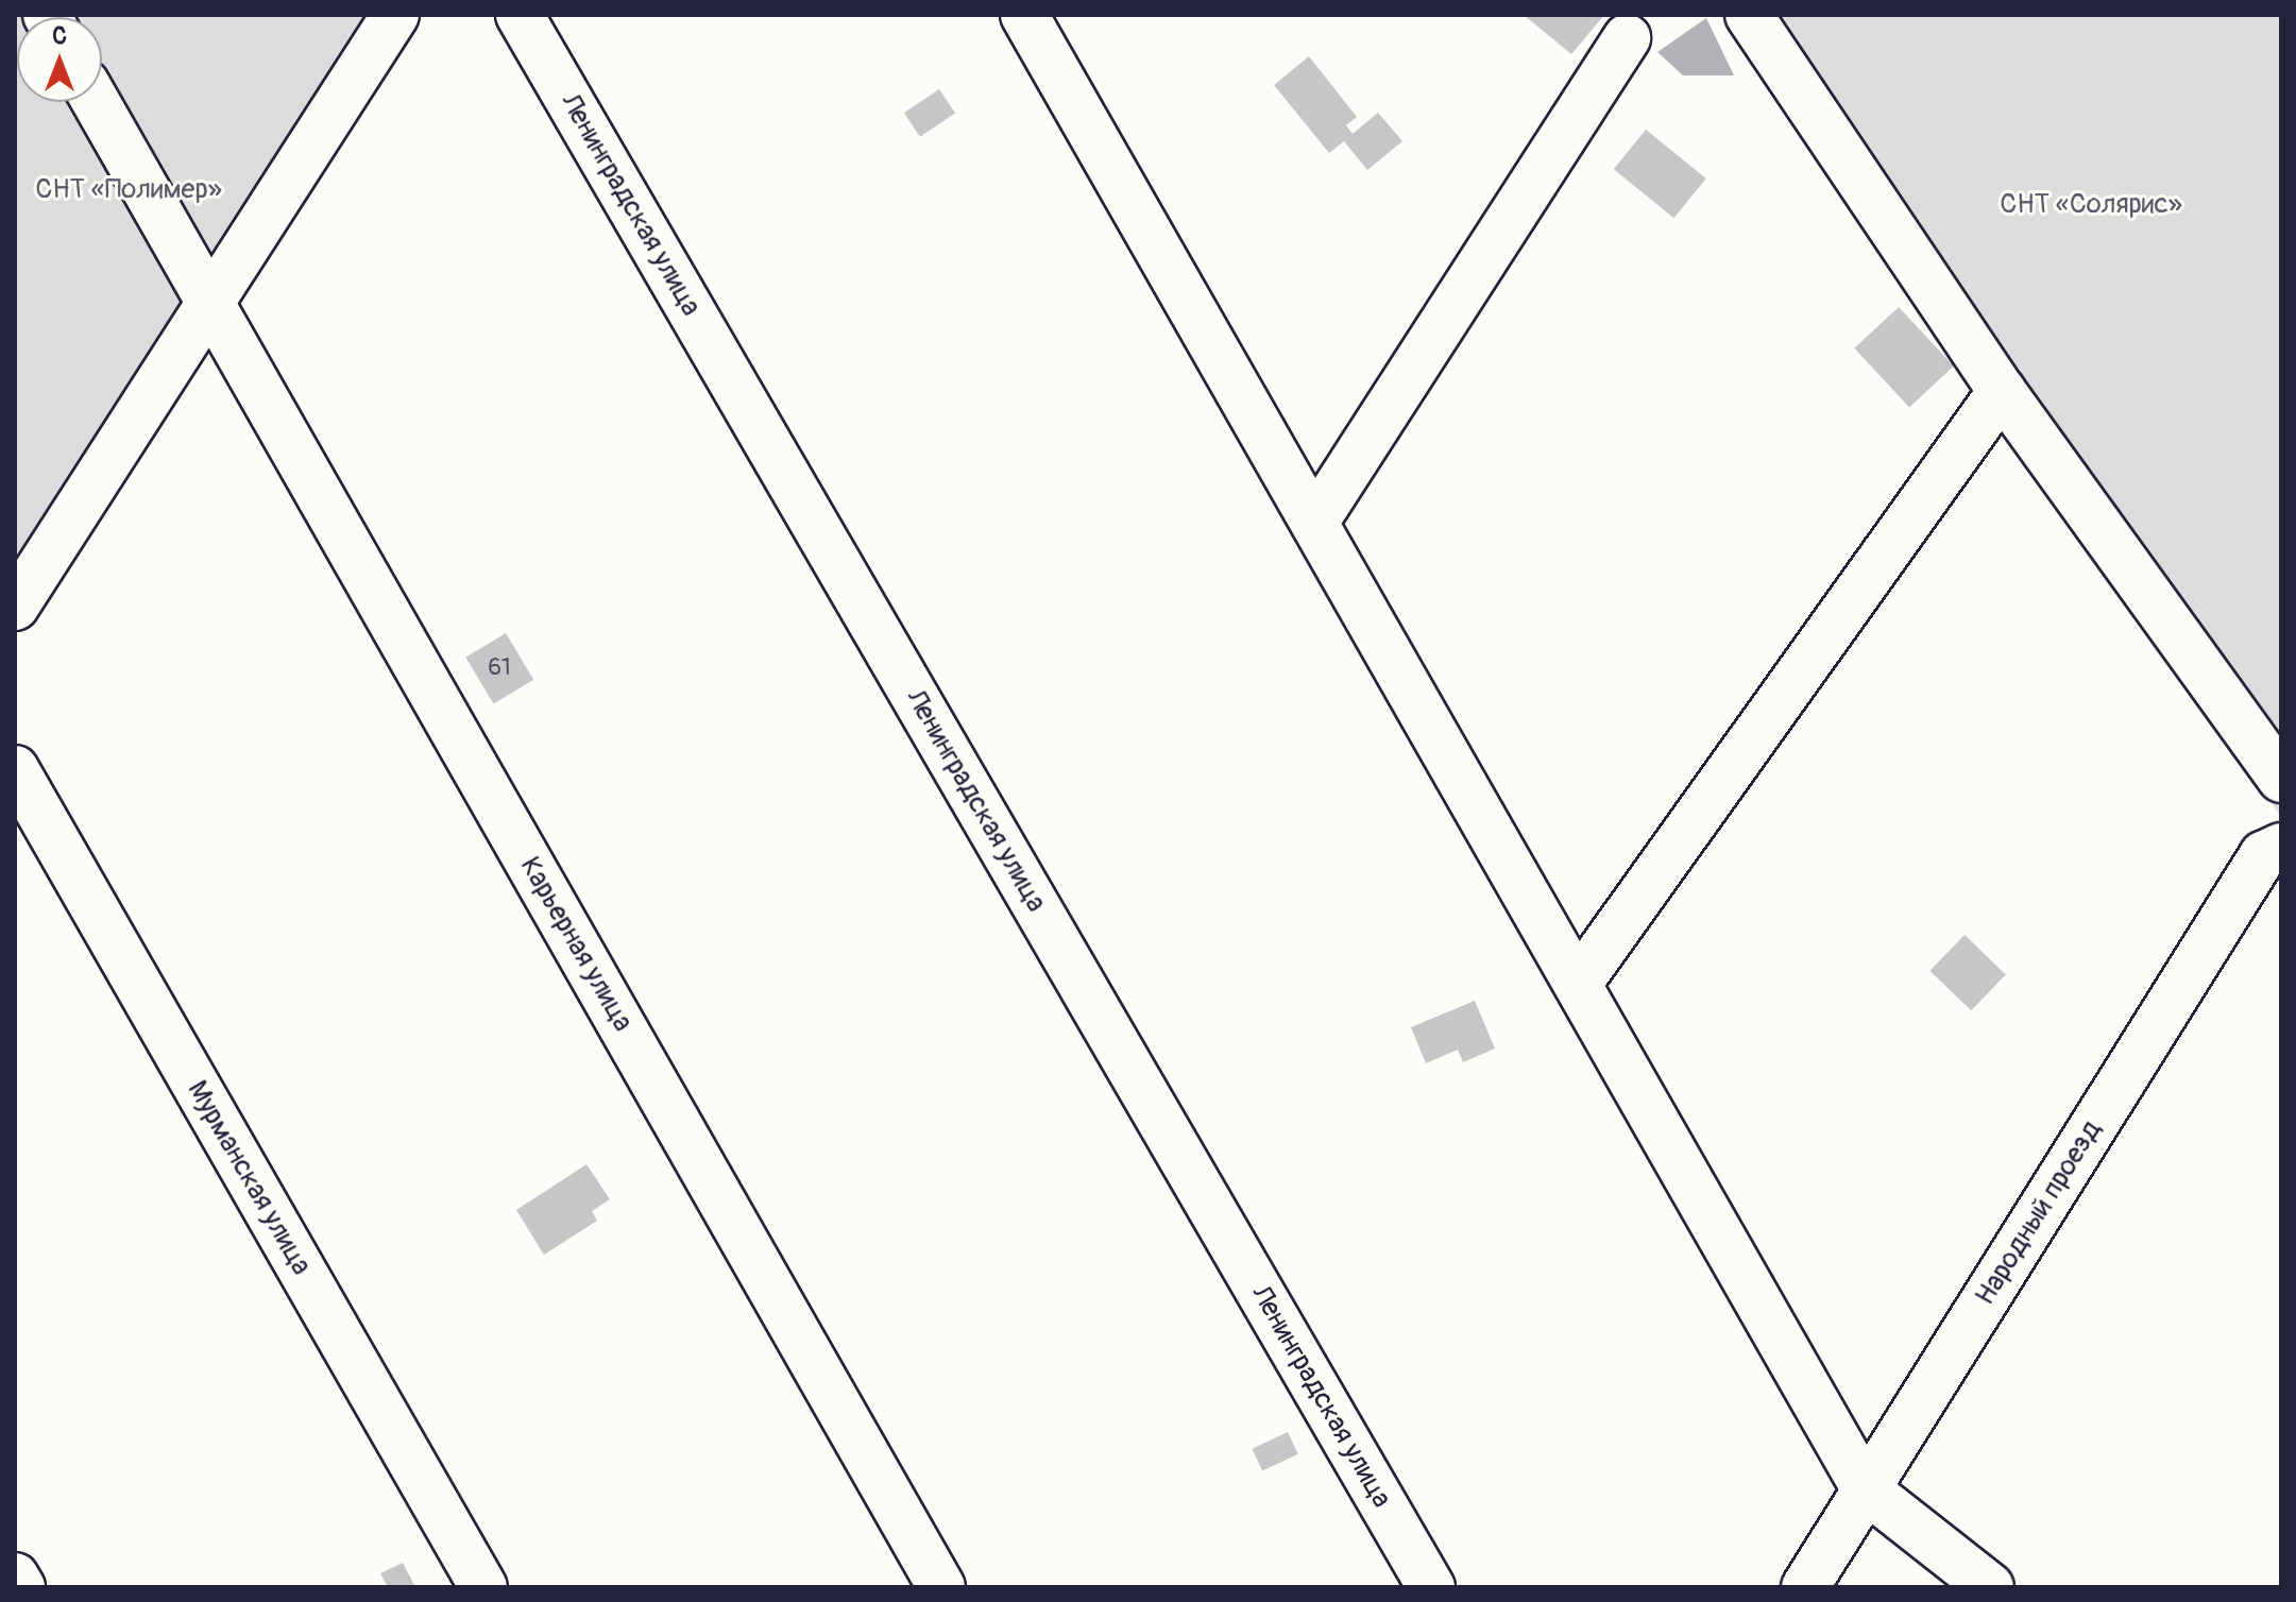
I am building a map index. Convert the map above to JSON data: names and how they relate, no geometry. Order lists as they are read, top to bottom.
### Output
{
  "streets": {
    "street": [
      "Ленинградская улица",
      "Карьерная улица",
      "Мурманская улица",
      "Народный проезд"
    ]
  },
  "parks": ["СНТ «Полимер»", "СНТ «Солярис»"],
  "house_numbers": ["61"],
  "north": "top"
}
